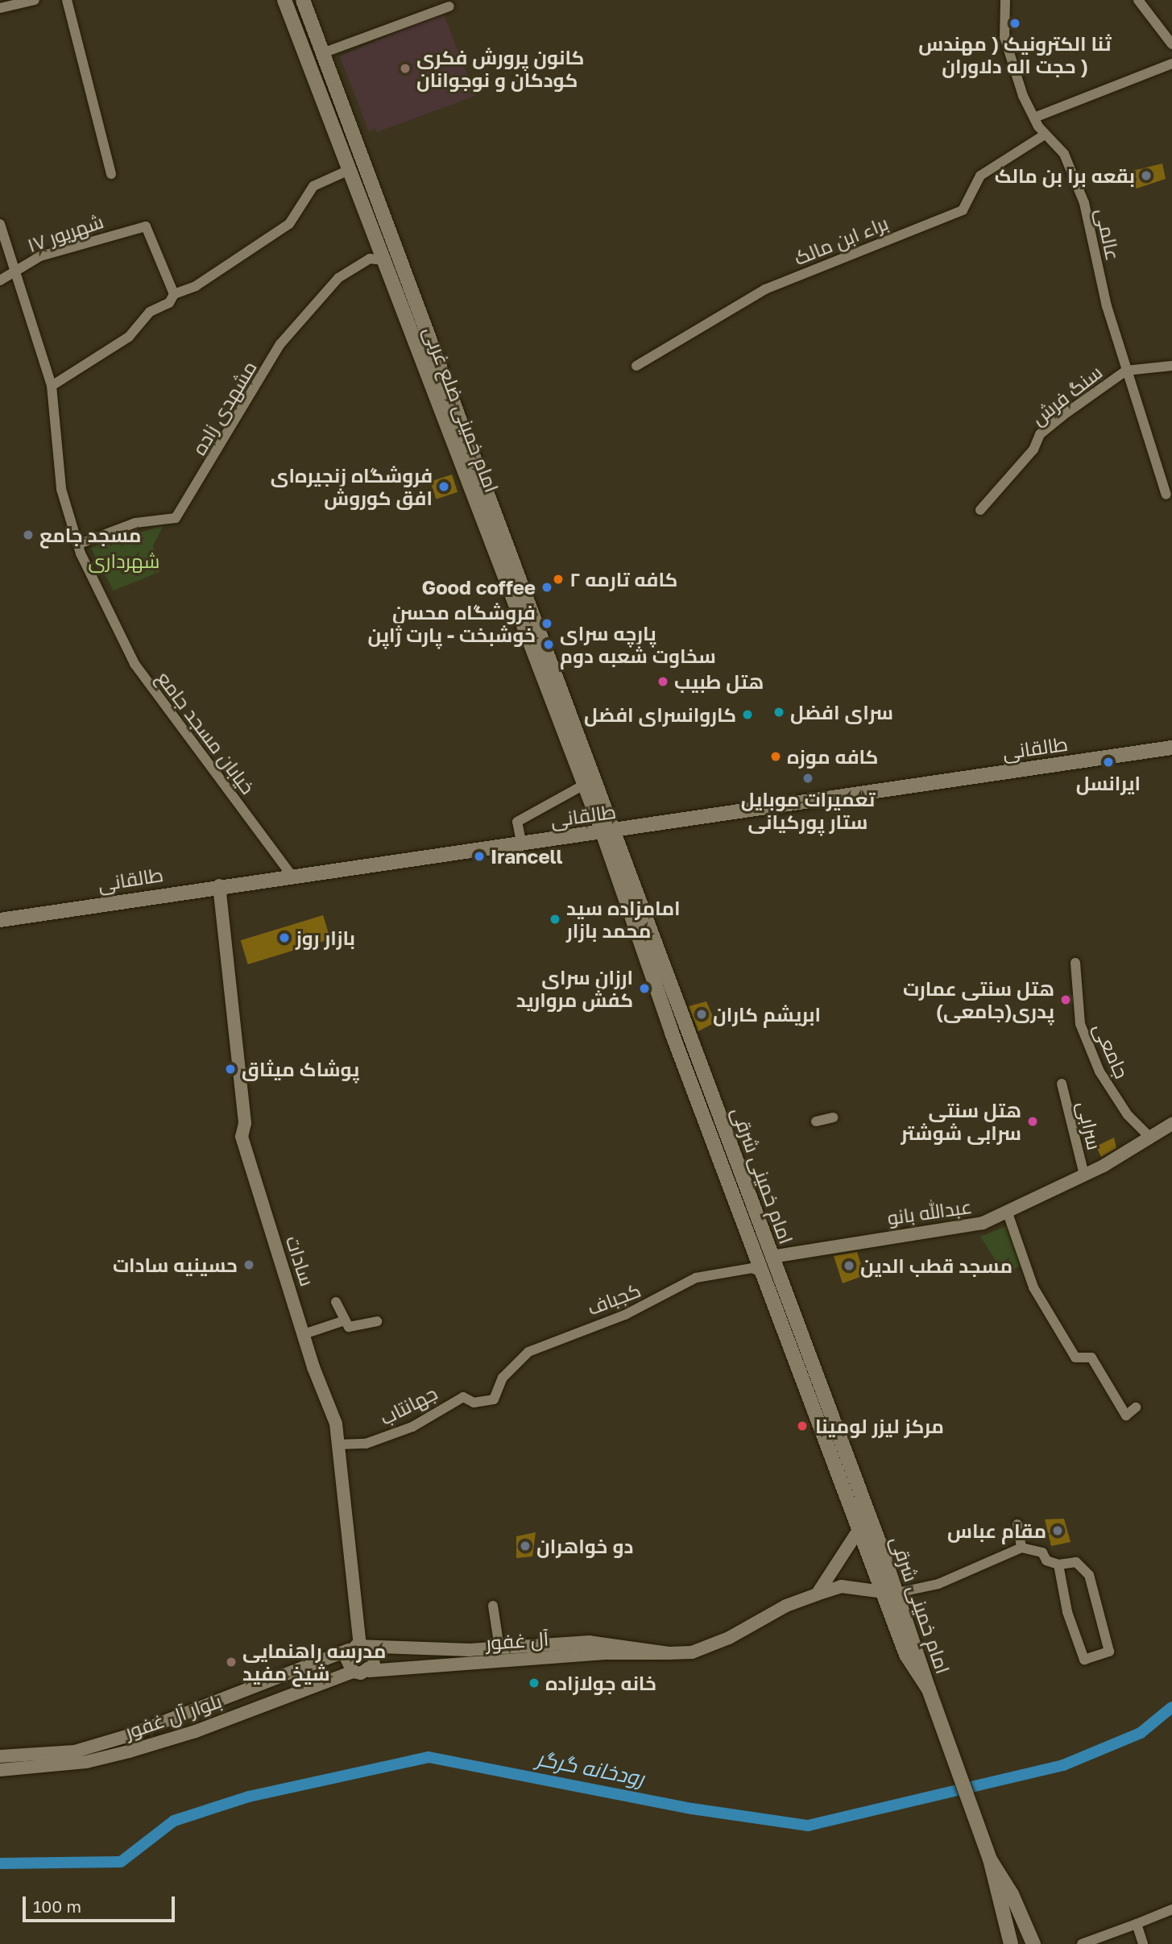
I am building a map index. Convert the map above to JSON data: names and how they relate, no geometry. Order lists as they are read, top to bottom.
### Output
{
  "streets": {
    "main road": ["امام خمینی ضلع غربی", "طالقانی", "امام خمینی شرقی"],
    "street": [
      "۱۷ شهریور",
      "عالمی",
      "براء ابن مالک",
      "سنگ فرش",
      "مشهدی زاده",
      "خیابان مسجد جامع",
      "جامعی",
      "سرابی",
      "عبدالله بانو",
      "سادات",
      "کجباف",
      "جهانتاب",
      "آل غفور",
      "بلوار آل غفور"
    ]
  },
  "crossings": [
    ["عالمی", "براء ابن مالک"],
    ["عالمی", "سنگ فرش"],
    ["مشهدی زاده", "امام خمینی ضلع غربی"],
    ["مشهدی زاده", "خیابان مسجد جامع"],
    ["امام خمینی ضلع غربی", "طالقانی"],
    ["امام خمینی ضلع غربی", "امام خمینی شرقی"],
    ["خیابان مسجد جامع", "طالقانی"],
    ["طالقانی", "امام خمینی شرقی"],
    ["طالقانی", "سادات"],
    ["جامعی", "عبدالله بانو"],
    ["سرابی", "عبدالله بانو"],
    ["امام خمینی شرقی", "عبدالله بانو"],
    ["امام خمینی شرقی", "کجباف"],
    ["امام خمینی شرقی", "آل غفور"],
    ["سادات", "جهانتاب"],
    ["سادات", "آل غفور"],
    ["سادات", "بلوار آل غفور"],
    ["کجباف", "جهانتاب"],
    ["آل غفور", "بلوار آل غفور"]
  ],
  "water": ["رودخانه گرگر"],
  "parks": ["شهرداری"],
  "places": [
    "ثنا الکترونیک ( مهندس حجت اله دلاوران )",
    "کانون پرورش فکری کودکان و نوجوانان",
    "بقعه برا بن مالک",
    "فروشگاه زنجیره‌ای افق کوروش",
    "مسجد جامع",
    "کافه تارمه ۲",
    "Good coffee",
    "فروشگاه محسن خوشبخت - پارت ژاپن",
    "پارچه سرای سخاوت شعبه دوم",
    "هتل طبیب",
    "سرای افضل",
    "کاروانسرای افضل",
    "کافه موزه",
    "ایرانسل",
    "تعمیرات موبایل ستار پورکیانی",
    "Irancell",
    "امامزاده سید محمد بازار",
    "بازار روز",
    "ارزان سرای کفش مروارید",
    "هتل سنتی عمارت پدری(جامعی)",
    "ابریشم کاران",
    "پوشاک میثاق",
    "هتل سنتی سرابی شوشتر",
    "حسینیه سادات",
    "مسجد قطب الدین",
    "مرکز لیزر لومینا",
    "مقام عباس",
    "دو خواهران",
    "مدرسه راهنمایی شیخ مفید",
    "خانه جولازاده"
  ],
  "scale_bar": "100 m"
}
